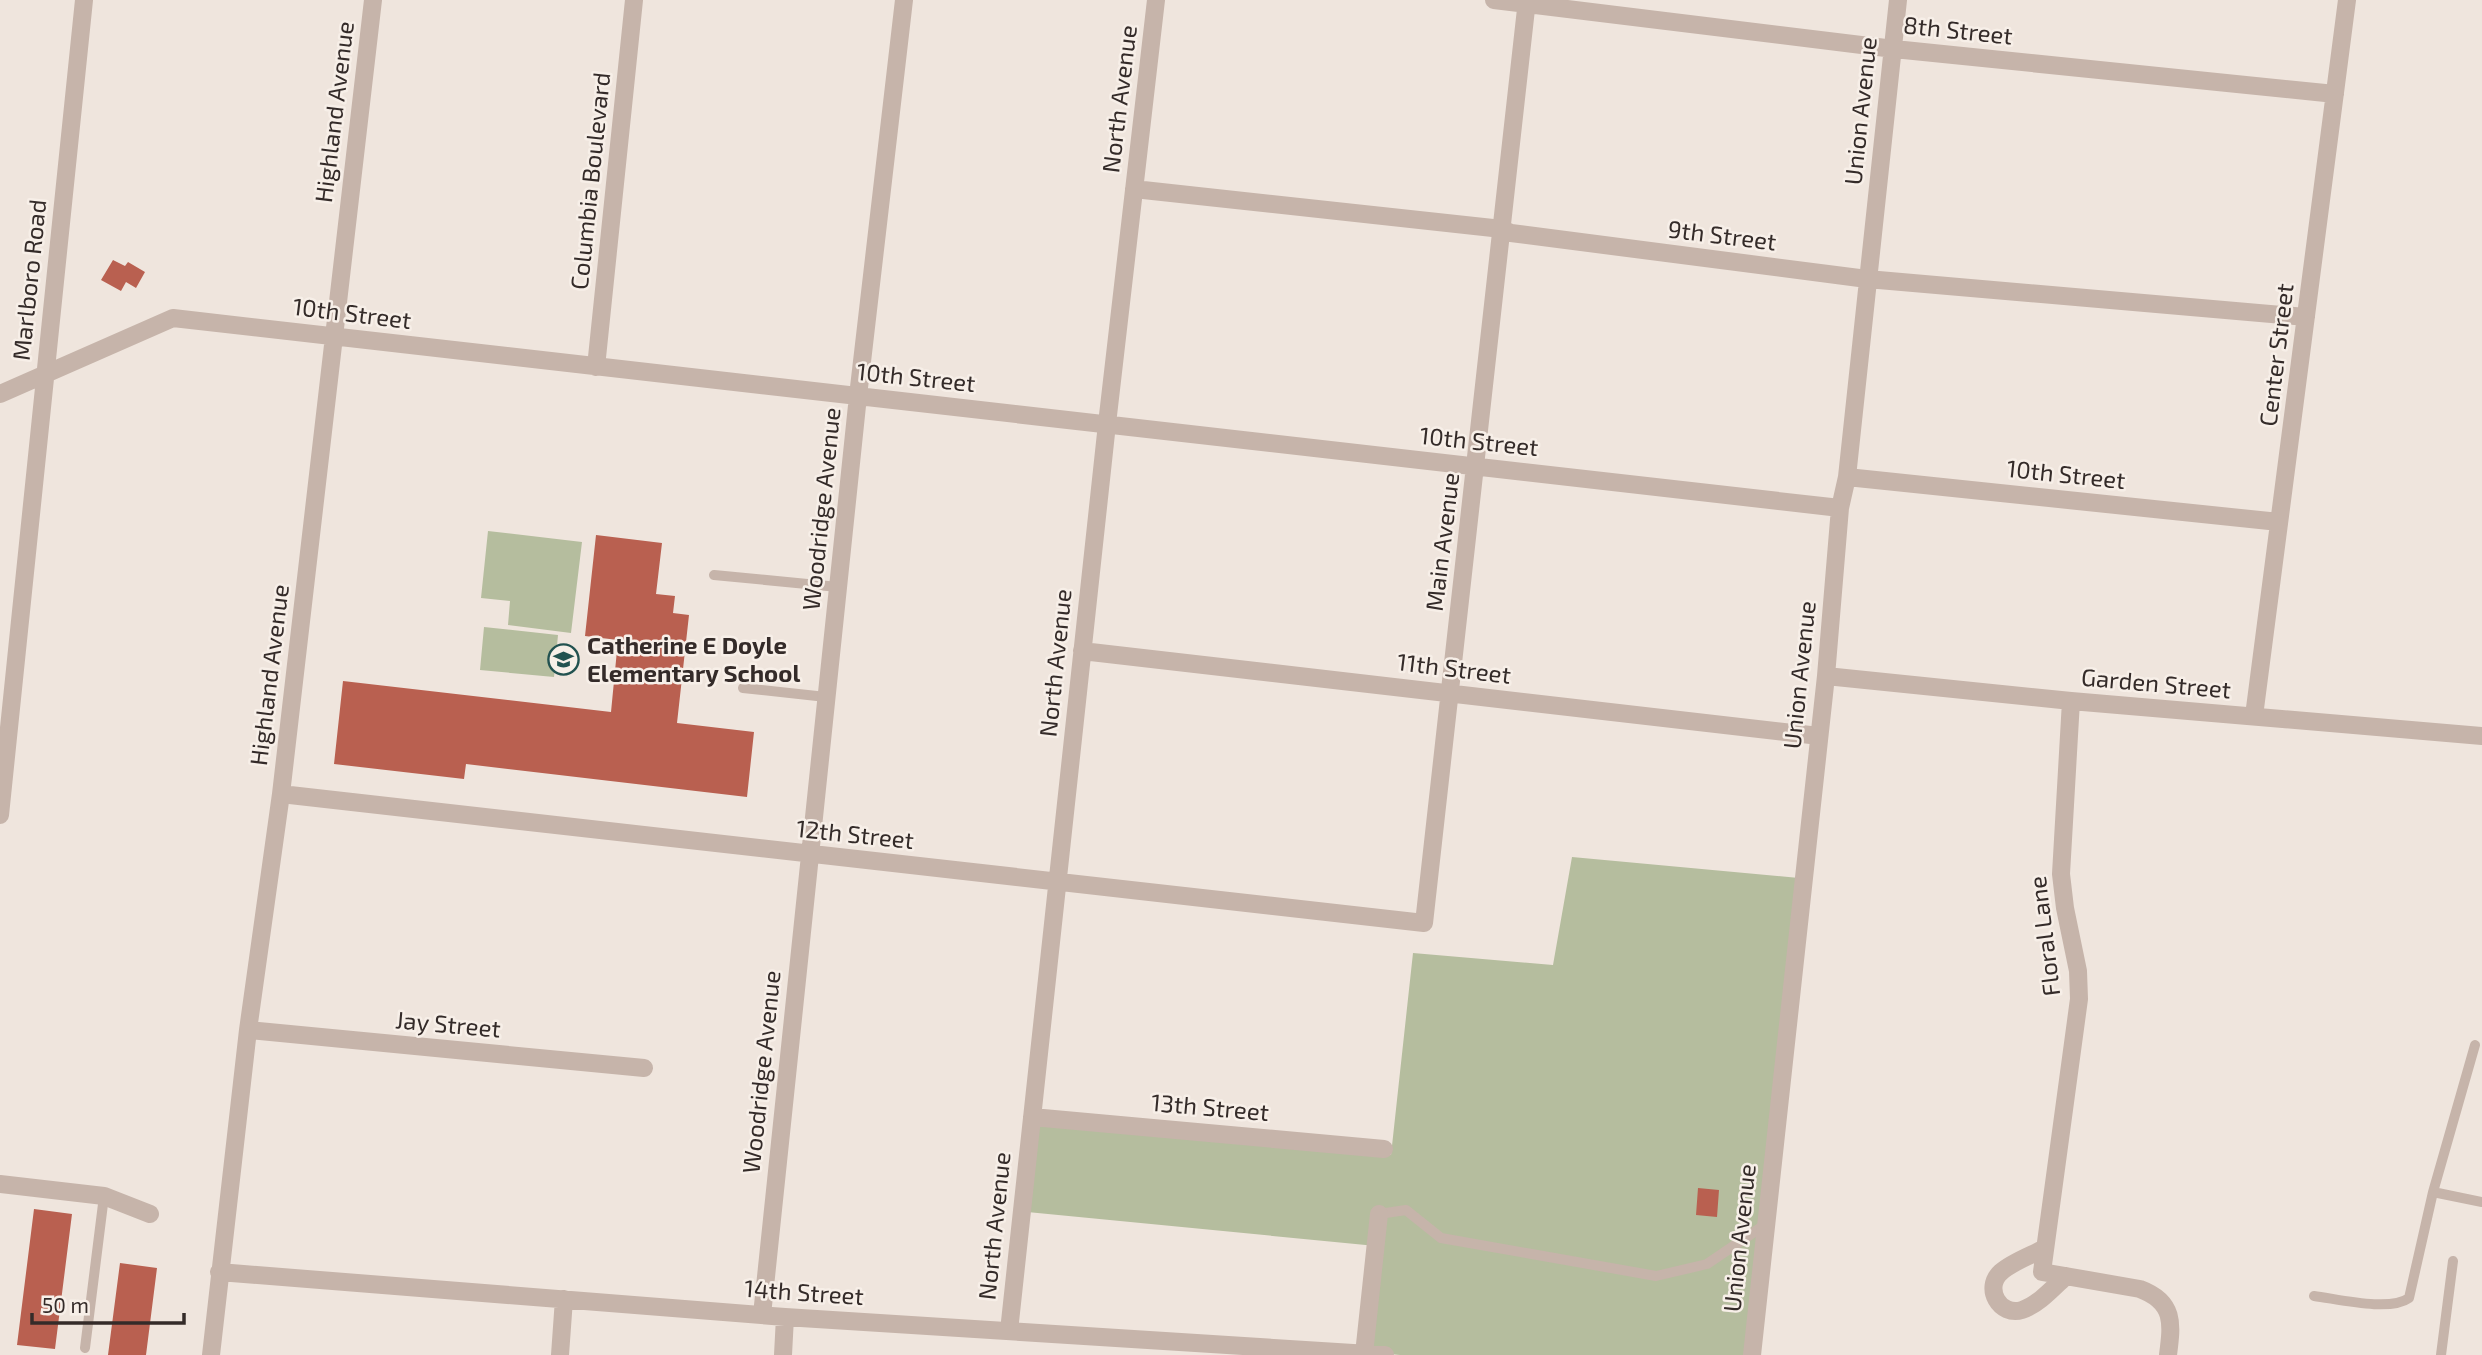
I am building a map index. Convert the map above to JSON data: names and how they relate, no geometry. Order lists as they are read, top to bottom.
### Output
{
  "streets": {
    "street": [
      "8th Street",
      "North Avenue",
      "Union Avenue",
      "Highland Avenue",
      "Columbia Boulevard",
      "9th Street",
      "Marlboro Road",
      "10th Street",
      "Center Street",
      "Woodridge Avenue",
      "Main Avenue",
      "11th Street",
      "Garden Street",
      "12th Street",
      "Floral Lane",
      "Jay Street",
      "13th Street",
      "14th Street"
    ]
  },
  "crossings": [
    ["8th Street", "Union Avenue"],
    ["8th Street", "Center Street"],
    ["8th Street", "Main Avenue"],
    ["North Avenue", "9th Street"],
    ["North Avenue", "10th Street"],
    ["North Avenue", "11th Street"],
    ["North Avenue", "12th Street"],
    ["North Avenue", "13th Street"],
    ["North Avenue", "14th Street"],
    ["Union Avenue", "9th Street"],
    ["Union Avenue", "10th Street"],
    ["Union Avenue", "11th Street"],
    ["Union Avenue", "Garden Street"],
    ["Highland Avenue", "10th Street"],
    ["Highland Avenue", "12th Street"],
    ["Highland Avenue", "Jay Street"],
    ["Highland Avenue", "14th Street"],
    ["Columbia Boulevard", "10th Street"],
    ["9th Street", "Center Street"],
    ["9th Street", "Main Avenue"],
    ["Marlboro Road", "10th Street"],
    ["10th Street", "Center Street"],
    ["10th Street", "Woodridge Avenue"],
    ["10th Street", "Main Avenue"],
    ["Center Street", "Garden Street"],
    ["Woodridge Avenue", "12th Street"],
    ["Woodridge Avenue", "14th Street"],
    ["Main Avenue", "11th Street"],
    ["Main Avenue", "12th Street"],
    ["Garden Street", "Floral Lane"]
  ],
  "places": {
    "school or university": ["Catherine E Doyle Elementary School"]
  },
  "scale_bar": "50 m"
}
